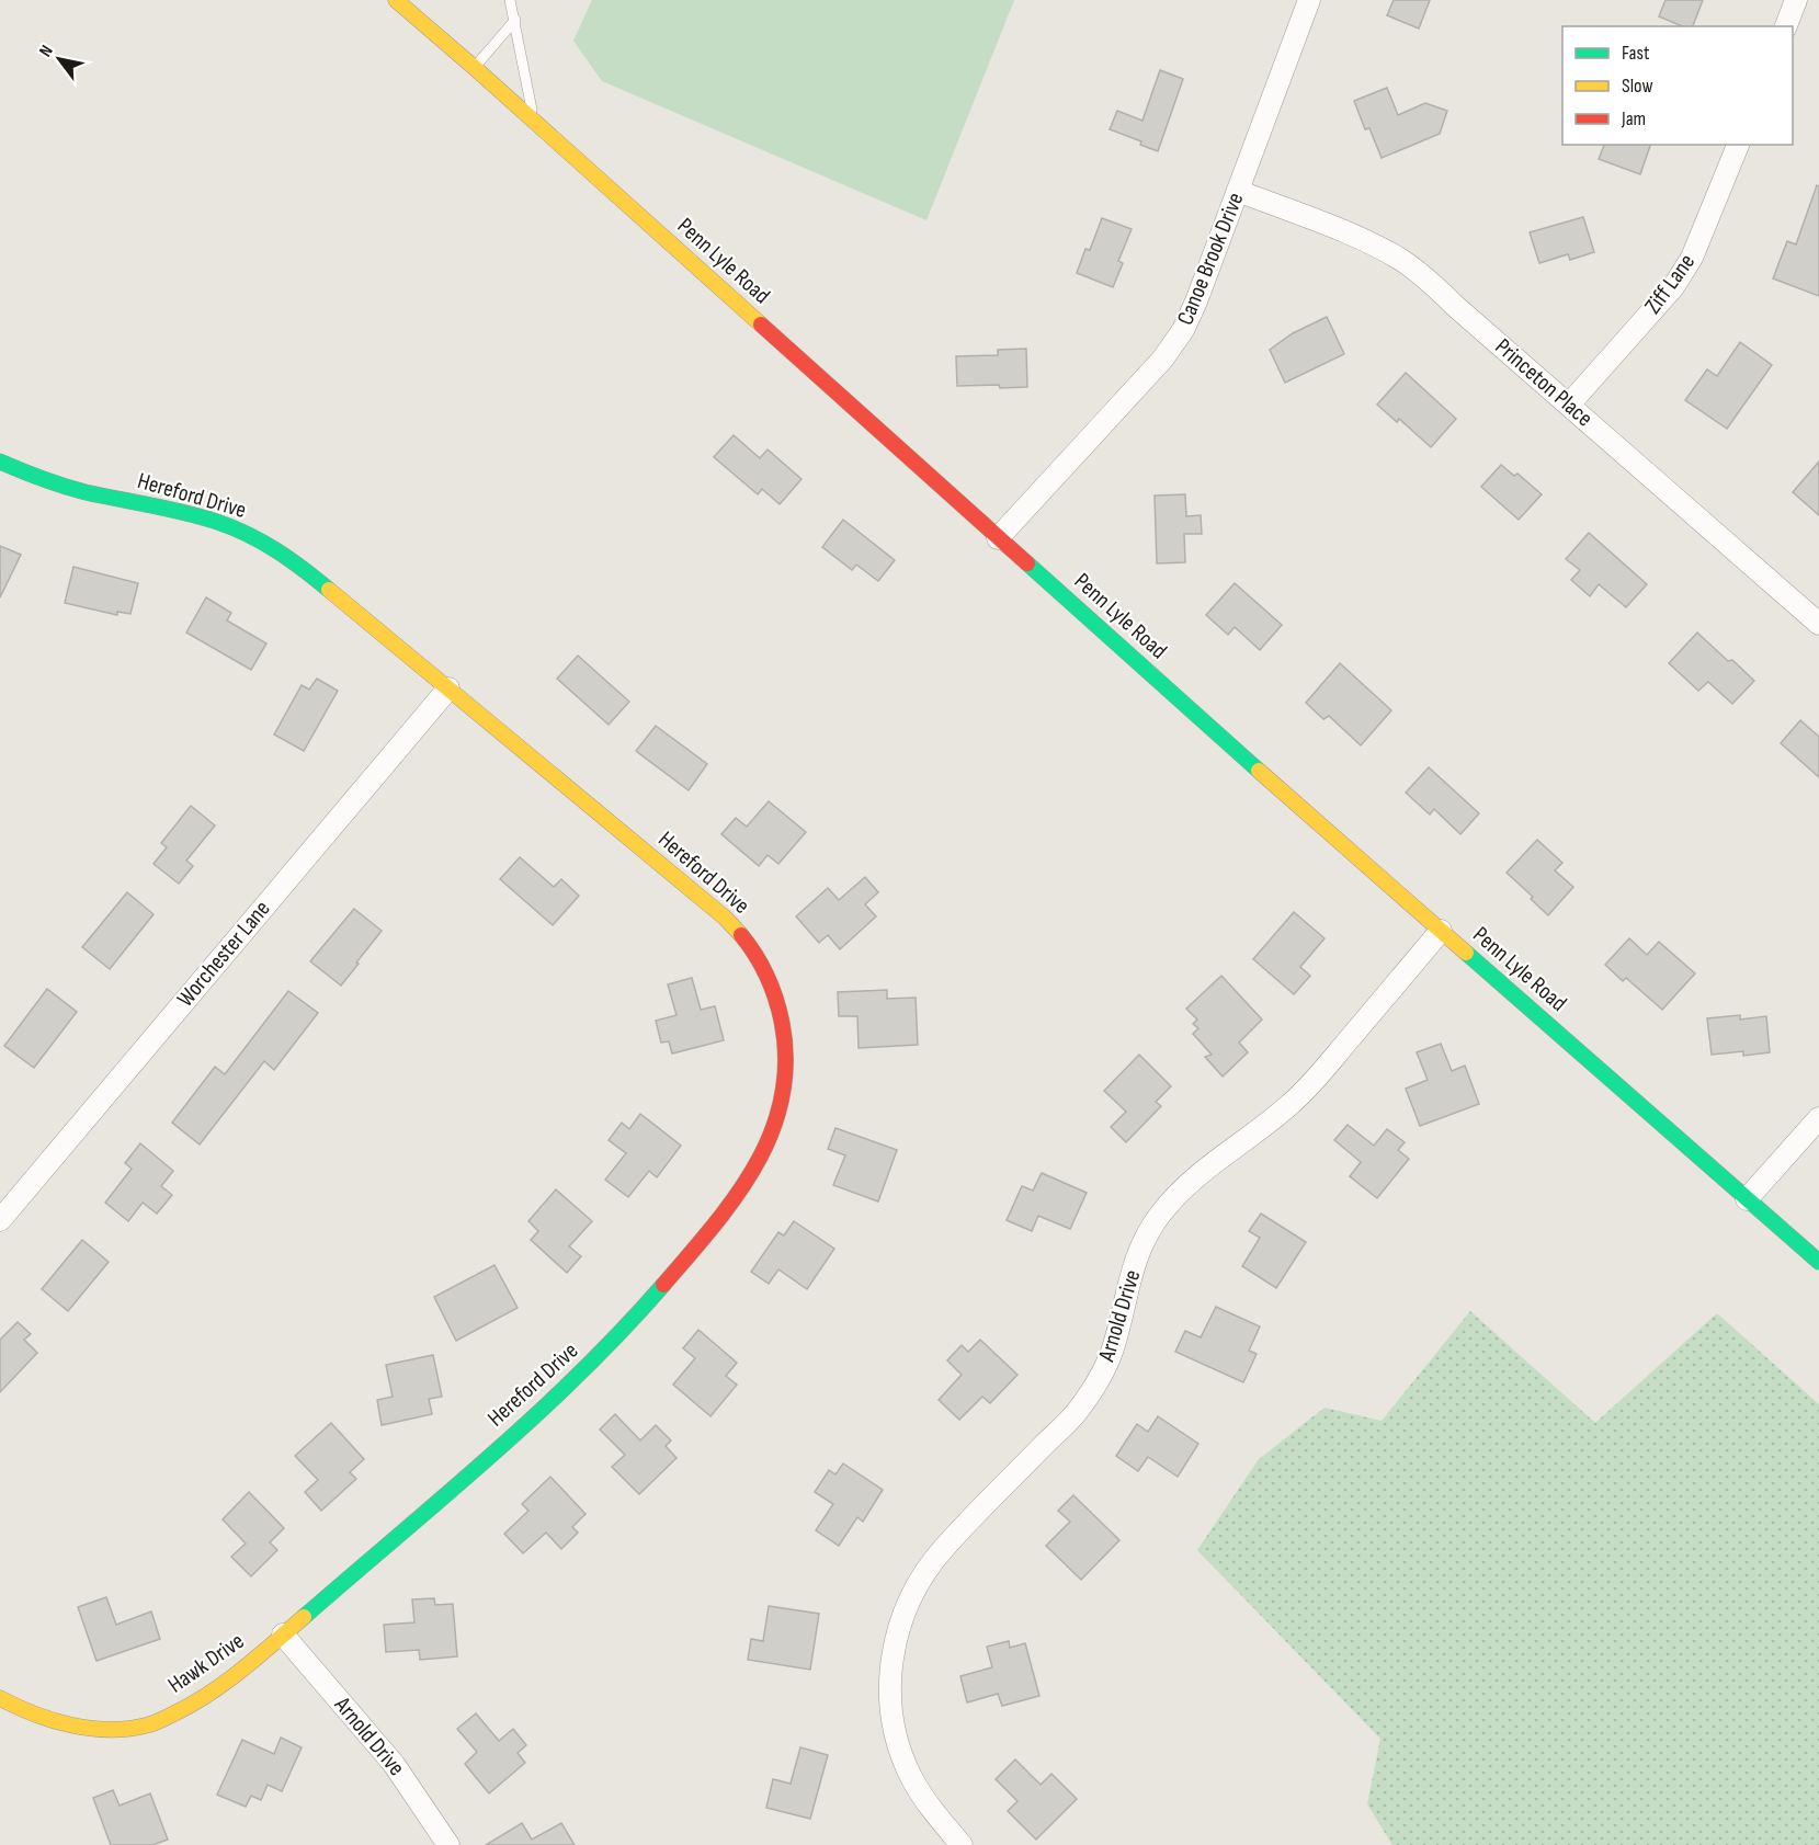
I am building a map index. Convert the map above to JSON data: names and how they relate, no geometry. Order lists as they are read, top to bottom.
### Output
{
  "streets": {
    "street": [
      "Canoe Brook Drive",
      "Penn Lyle Road",
      "Ziff Lane",
      "Princeton Place",
      "Hereford Drive",
      "Worchester Lane",
      "Arnold Drive",
      "Hawk Drive"
    ]
  },
  "crossings": [
    ["Canoe Brook Drive", "Penn Lyle Road"],
    ["Canoe Brook Drive", "Princeton Place"],
    ["Penn Lyle Road", "Arnold Drive"],
    ["Ziff Lane", "Princeton Place"],
    ["Hereford Drive", "Worchester Lane"],
    ["Hereford Drive", "Arnold Drive"],
    ["Hereford Drive", "Hawk Drive"],
    ["Arnold Drive", "Hawk Drive"]
  ],
  "legend": ["Fast", "Slow", "Jam"],
  "north": "top left"
}
